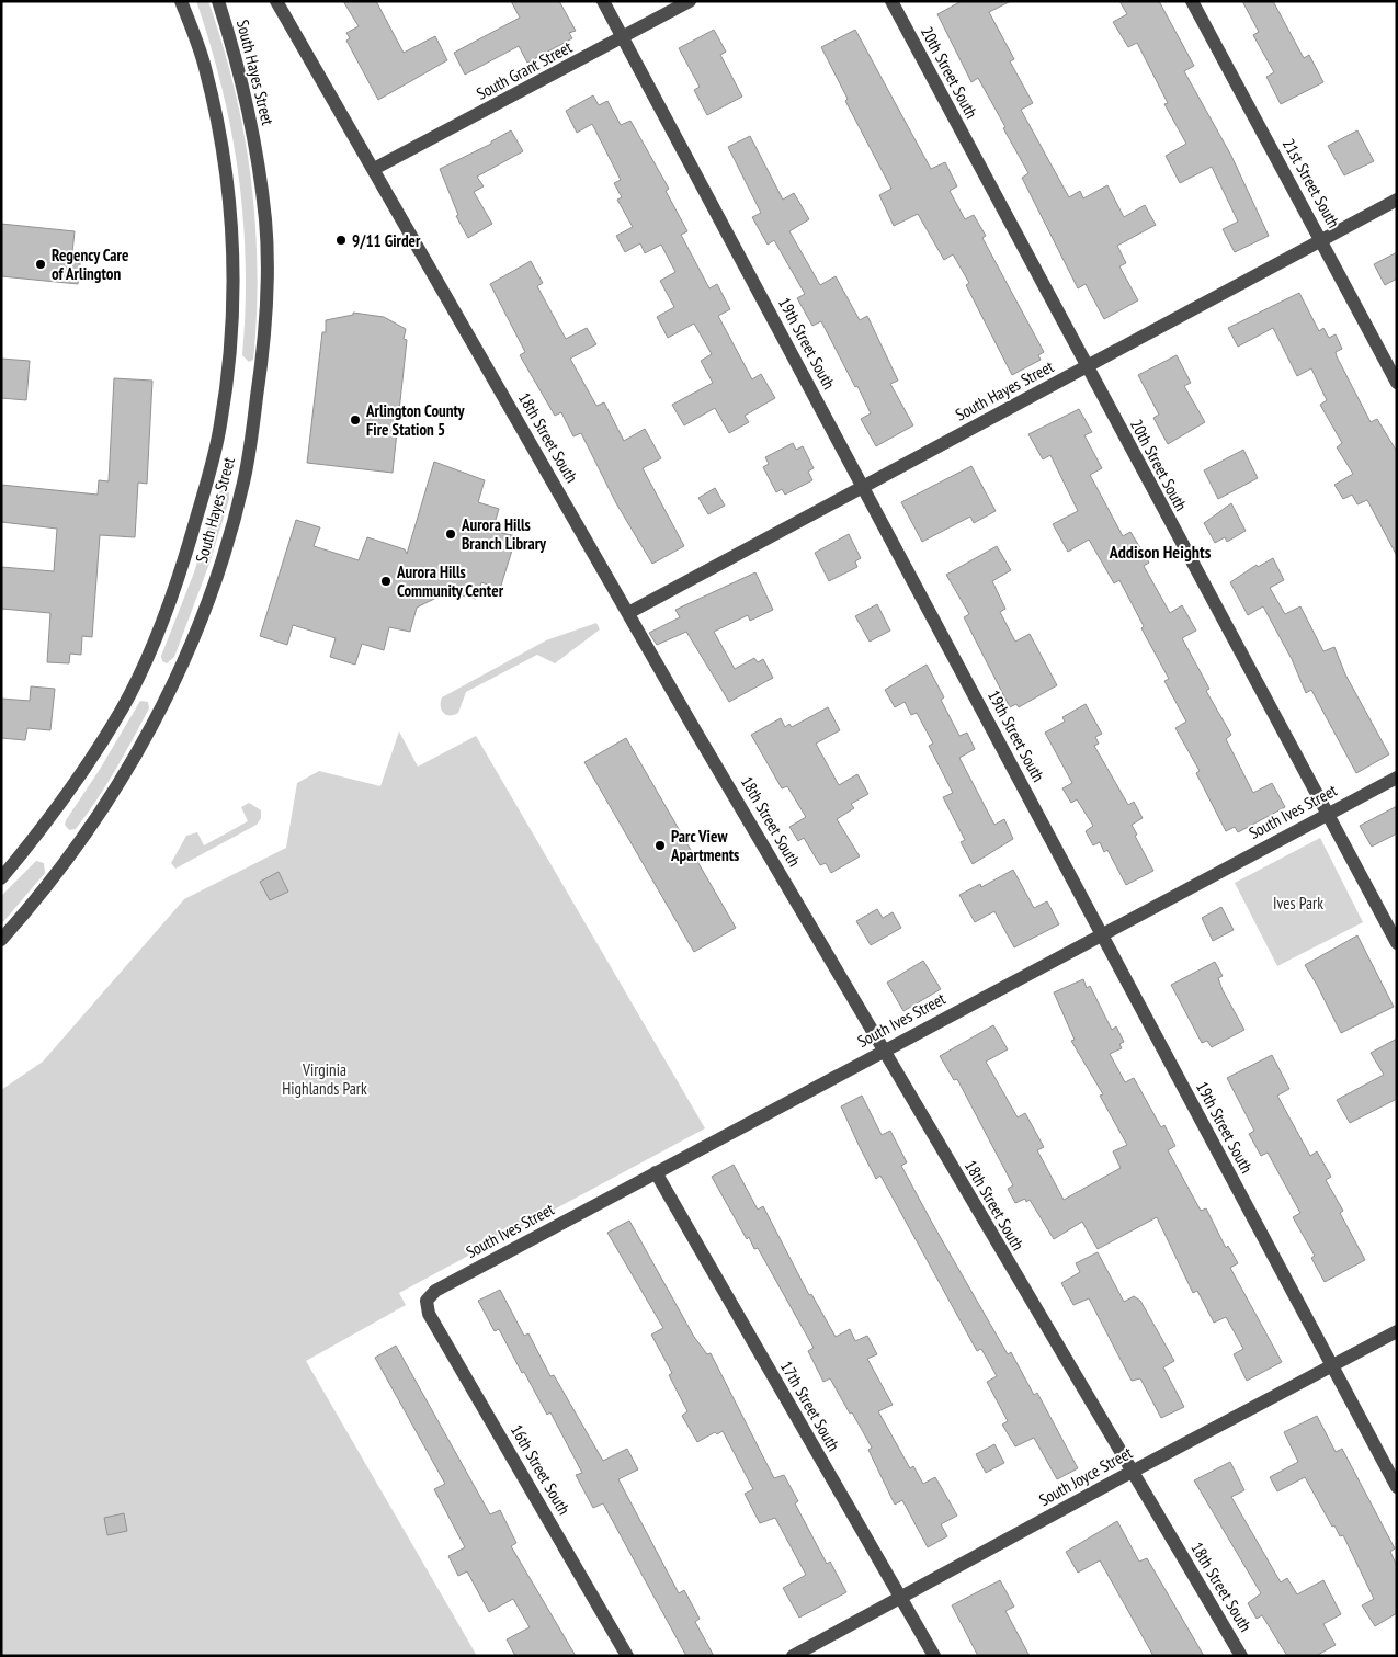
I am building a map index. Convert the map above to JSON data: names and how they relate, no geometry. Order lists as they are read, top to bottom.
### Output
{
  "streets": {
    "street": [
      "South Grant Street",
      "South Hayes Street",
      "20th Street South",
      "21st Street South",
      "19th Street South",
      "18th Street South",
      "South Ives Street",
      "17th Street South",
      "16th Street South",
      "South Joyce Street"
    ]
  },
  "crossings": [
    ["South Grant Street", "19th Street South"],
    ["South Grant Street", "18th Street South"],
    ["South Hayes Street", "20th Street South"],
    ["South Hayes Street", "21st Street South"],
    ["South Hayes Street", "19th Street South"],
    ["South Hayes Street", "18th Street South"],
    ["20th Street South", "South Ives Street"],
    ["19th Street South", "South Ives Street"],
    ["19th Street South", "South Joyce Street"],
    ["18th Street South", "South Ives Street"],
    ["18th Street South", "South Joyce Street"],
    ["South Ives Street", "17th Street South"],
    ["South Ives Street", "16th Street South"],
    ["17th Street South", "South Joyce Street"]
  ],
  "districts": ["Addison Heights"],
  "parks": ["Ives Park", "Virginia Highlands Park"],
  "places": [
    "9/11 Girder",
    "Regency Care of Arlington",
    "Arlington County Fire Station 5",
    "Aurora Hills Branch Library",
    "Aurora Hills Community Center",
    "Parc View Apartments"
  ]
}
